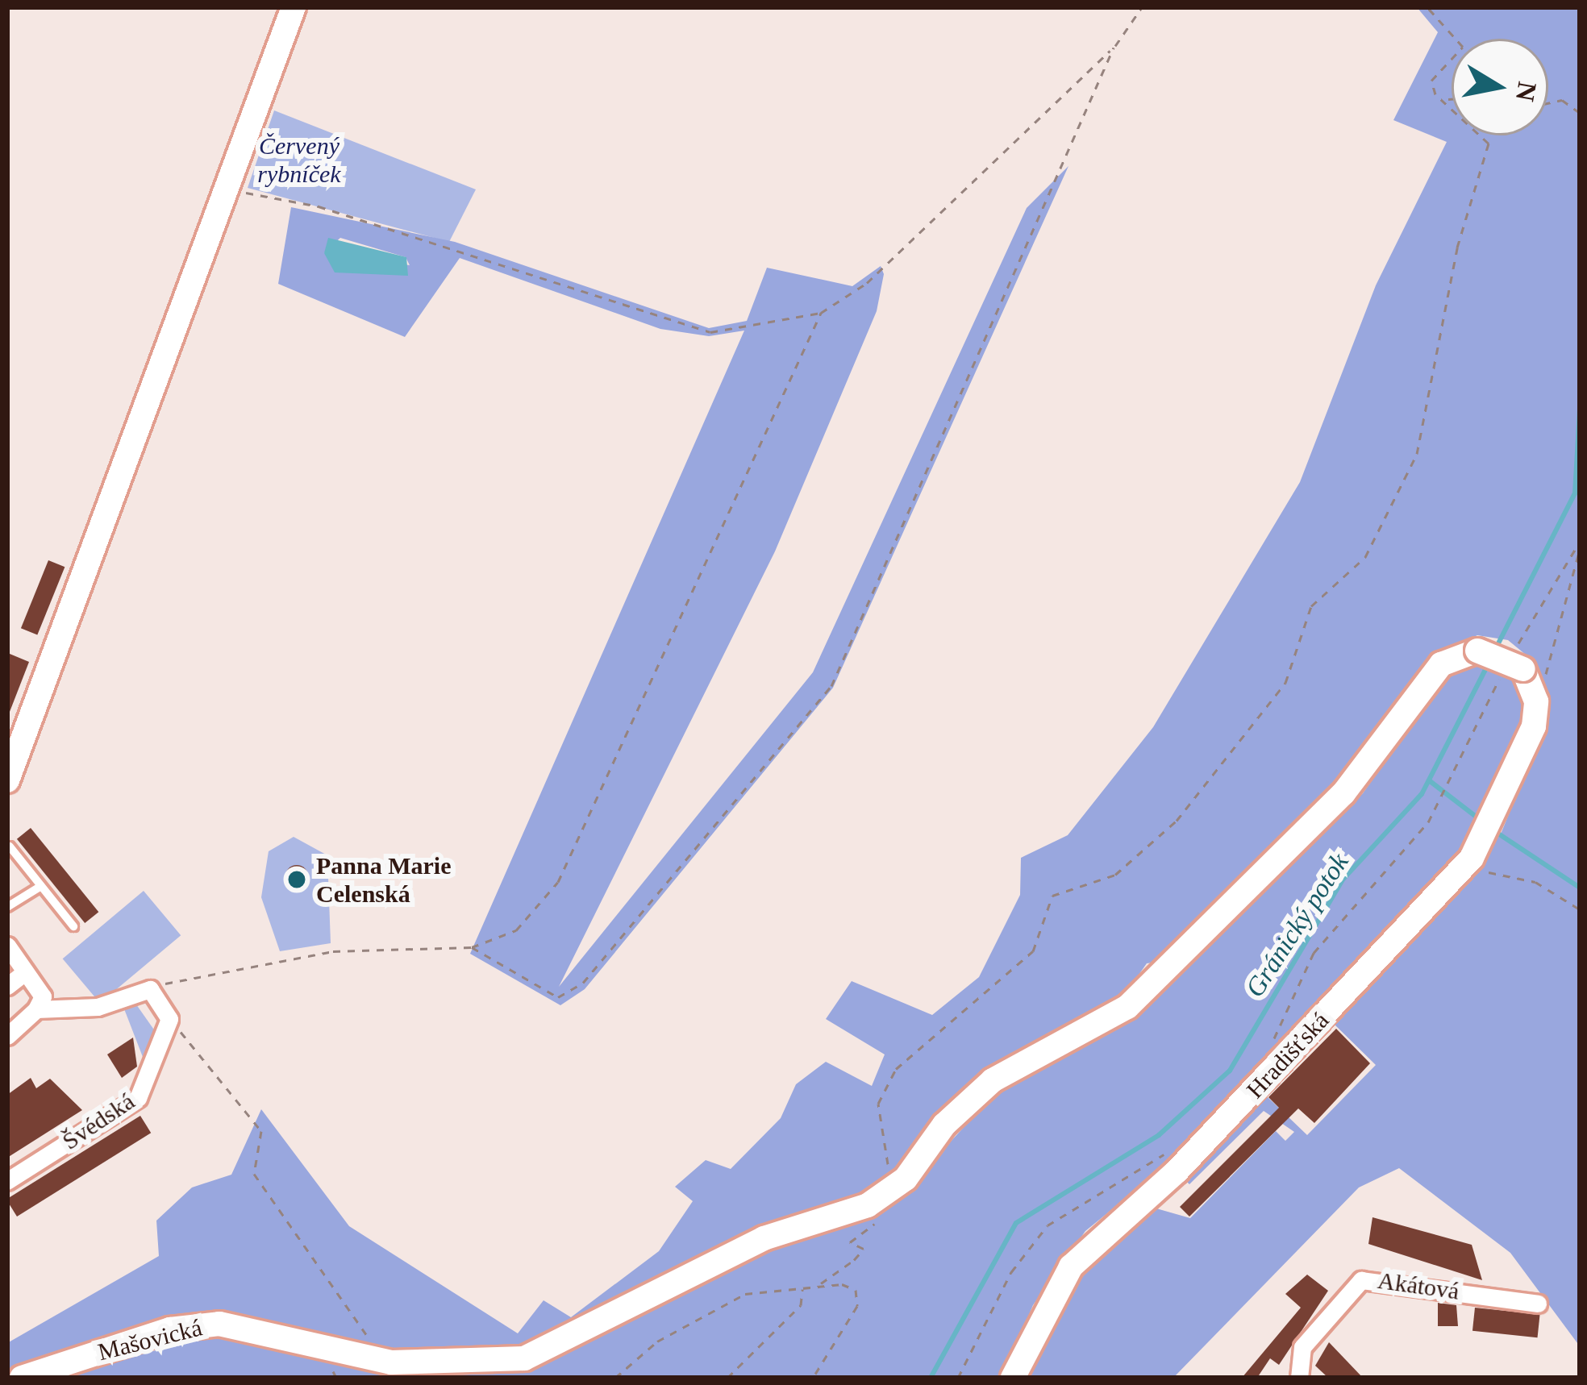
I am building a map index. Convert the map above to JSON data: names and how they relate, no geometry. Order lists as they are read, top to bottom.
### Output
{
  "streets": {
    "street": [
      "Hradišťská",
      "Švédská",
      "Akátová",
      "Mašovická"
    ]
  },
  "crossings": [
    ["Hradišťská", "Mašovická"]
  ],
  "water": ["Gránický potok"],
  "parks": ["Červený rybníček"],
  "places": ["Panna Marie Celenská"],
  "north": "right"
}
